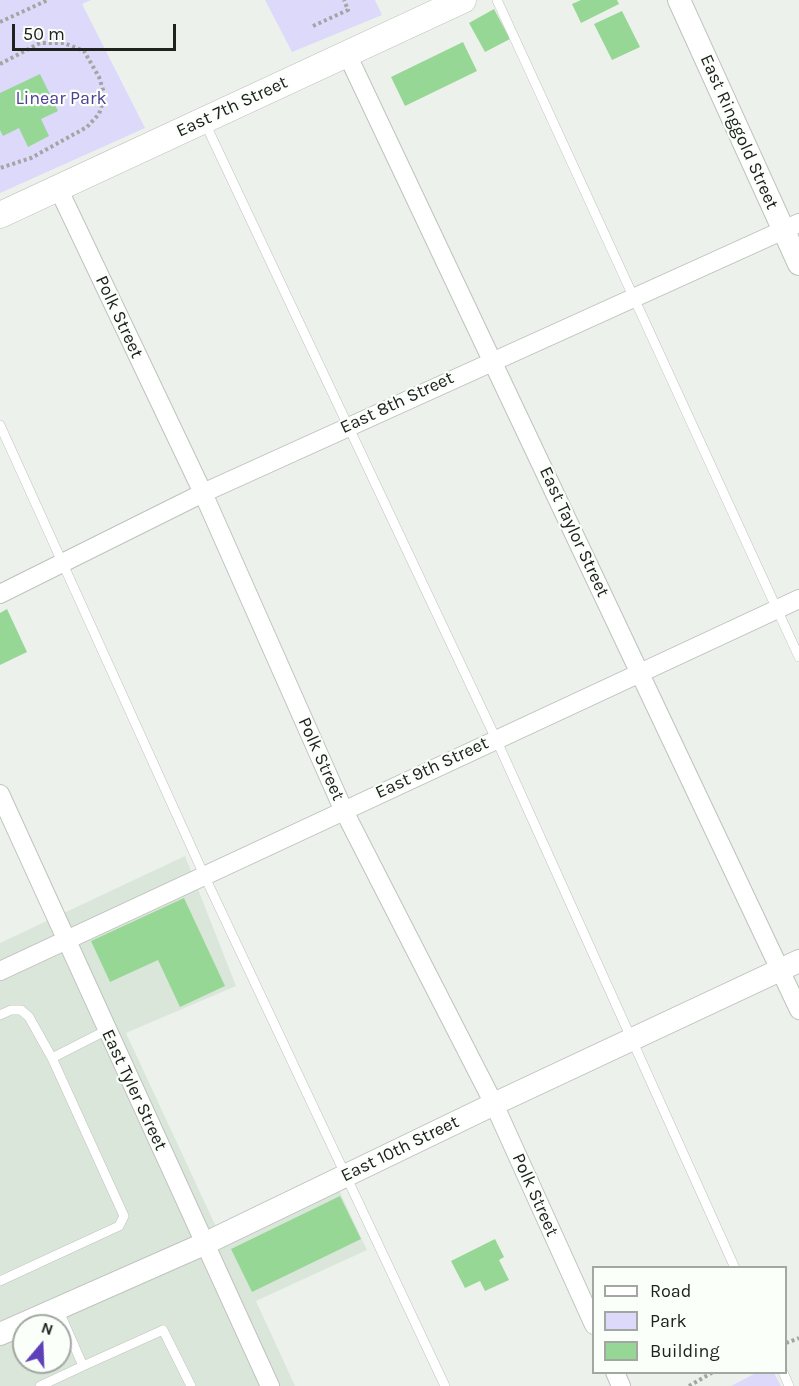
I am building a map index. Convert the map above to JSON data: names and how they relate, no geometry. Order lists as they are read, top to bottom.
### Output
{
  "streets": {
    "main road": ["East 7th Street"],
    "street": [
      "East Ringgold Street",
      "Polk Street",
      "East 8th Street",
      "East Taylor Street",
      "East 9th Street",
      "East Tyler Street",
      "East 10th Street"
    ]
  },
  "crossings": [
    ["East 7th Street", "Polk Street"],
    ["East 7th Street", "East Taylor Street"],
    ["East Ringgold Street", "East 8th Street"],
    ["Polk Street", "East 8th Street"],
    ["Polk Street", "East 9th Street"],
    ["Polk Street", "East 10th Street"],
    ["East 8th Street", "East Taylor Street"],
    ["East Taylor Street", "East 9th Street"],
    ["East Taylor Street", "East 10th Street"],
    ["East 9th Street", "East Tyler Street"],
    ["East Tyler Street", "East 10th Street"]
  ],
  "parks": ["Linear Park"],
  "legend": ["Road", "Park", "Building"],
  "scale_bar": "50 m",
  "north": "top"
}
